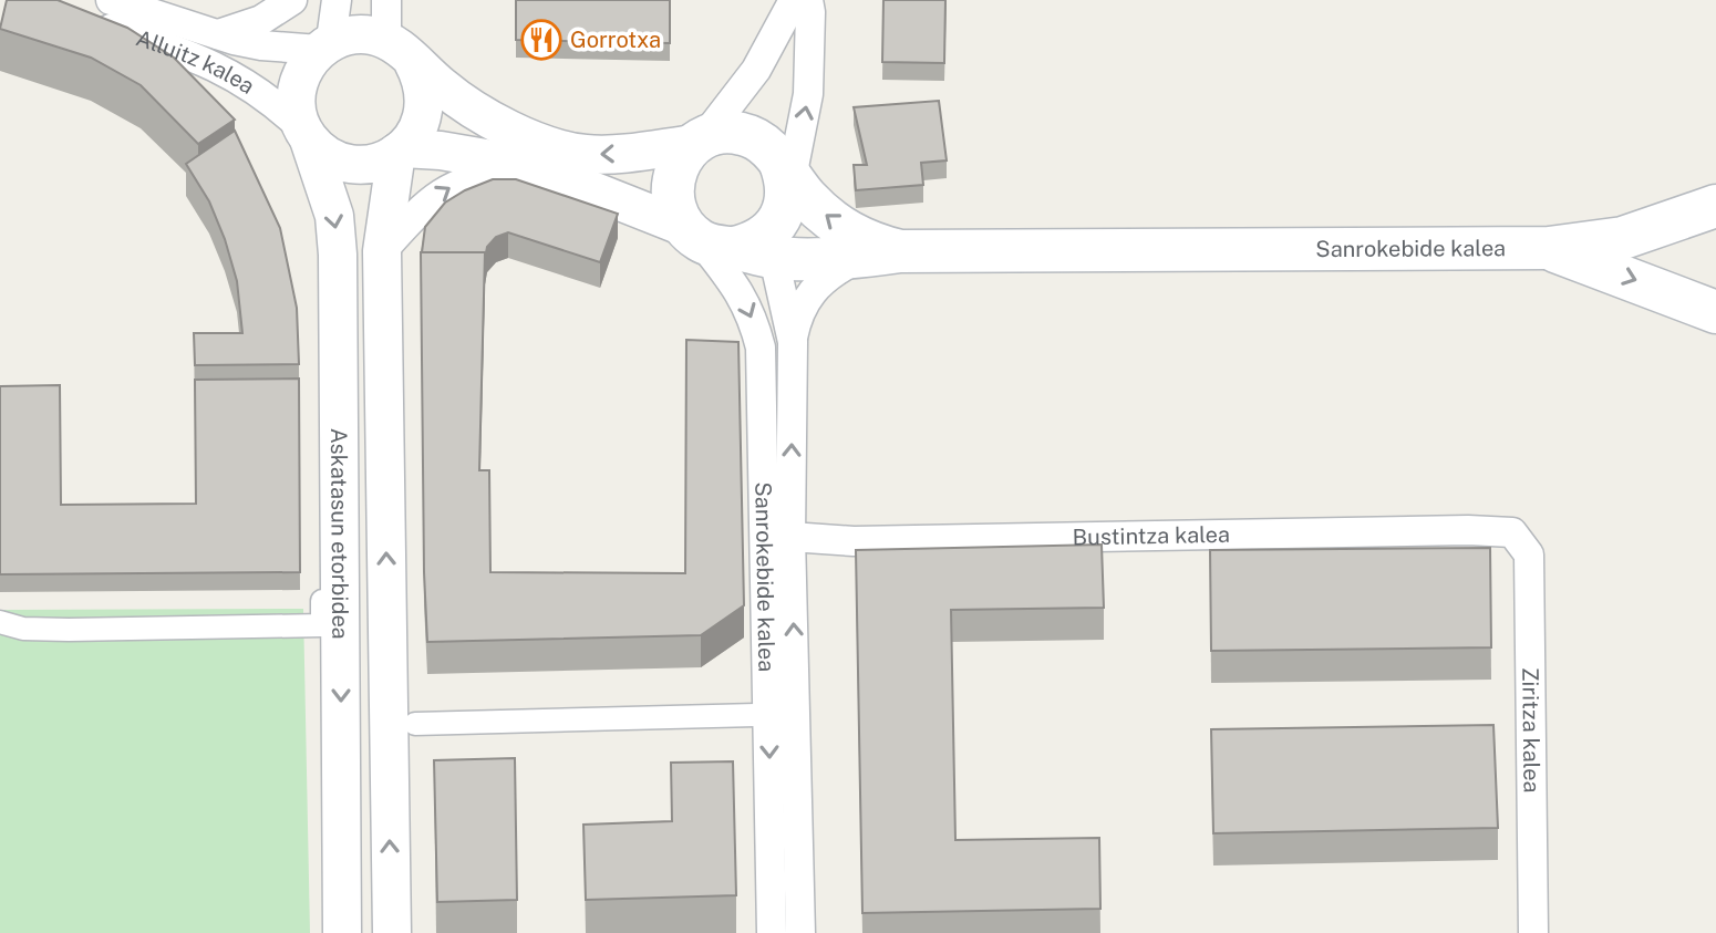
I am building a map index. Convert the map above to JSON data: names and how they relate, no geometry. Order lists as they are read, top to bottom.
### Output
{
  "streets": {
    "main road": ["Sanrokebide kalea"],
    "street": [
      "Alluitz kalea",
      "Askatasun etorbidea",
      "Bustintza kalea",
      "Ziritza kalea"
    ]
  },
  "crossings": [
    ["Alluitz kalea", "Askatasun etorbidea"],
    ["Sanrokebide kalea", "Bustintza kalea"],
    ["Bustintza kalea", "Ziritza kalea"]
  ],
  "places": {
    "restaurant": ["Gorrotxa"]
  }
}
